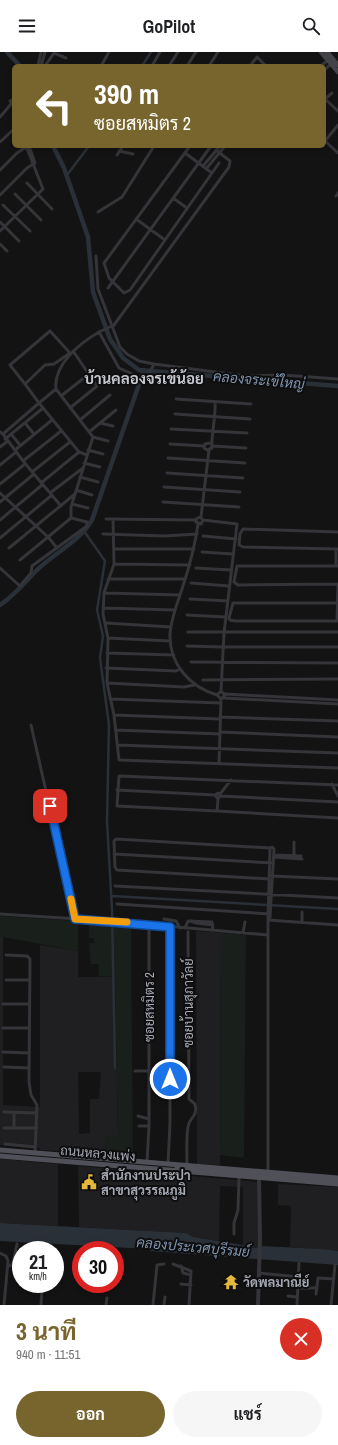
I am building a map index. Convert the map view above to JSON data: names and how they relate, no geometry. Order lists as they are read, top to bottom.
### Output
{
  "streets": {
    "main road": ["ถนนหลวงแพ่ง"],
    "street": ["ซอยบ้านสุภาวัลย์", "ซอยสหมิตร 2"]
  },
  "crossings": [
    ["ซอยบ้านสุภาวัลย์", "ถนนหลวงแพ่ง"],
    ["ซอยสหมิตร 2", "ถนนหลวงแพ่ง"]
  ],
  "districts": ["บ้านคลองจรเข้น้อย"],
  "water": ["คลองจระเข้ใหญ่", "คลองประเวศบุรีรมย์"],
  "places": {
    "public building": ["สำนักงานประปา สาขาสุวรรณภูมิ"],
    "temple": ["วัดพลมาณีย์"]
  },
  "page": {
    "header": "GoPilot",
    "turn": ["390 m", "ซอยสหมิตร 2"],
    "speed": "21 km/h",
    "limit": "30",
    "heading": ["3 นาที", "940 m · 11:51"],
    "buttons": ["ออก", "แชร์"]
  }
}
